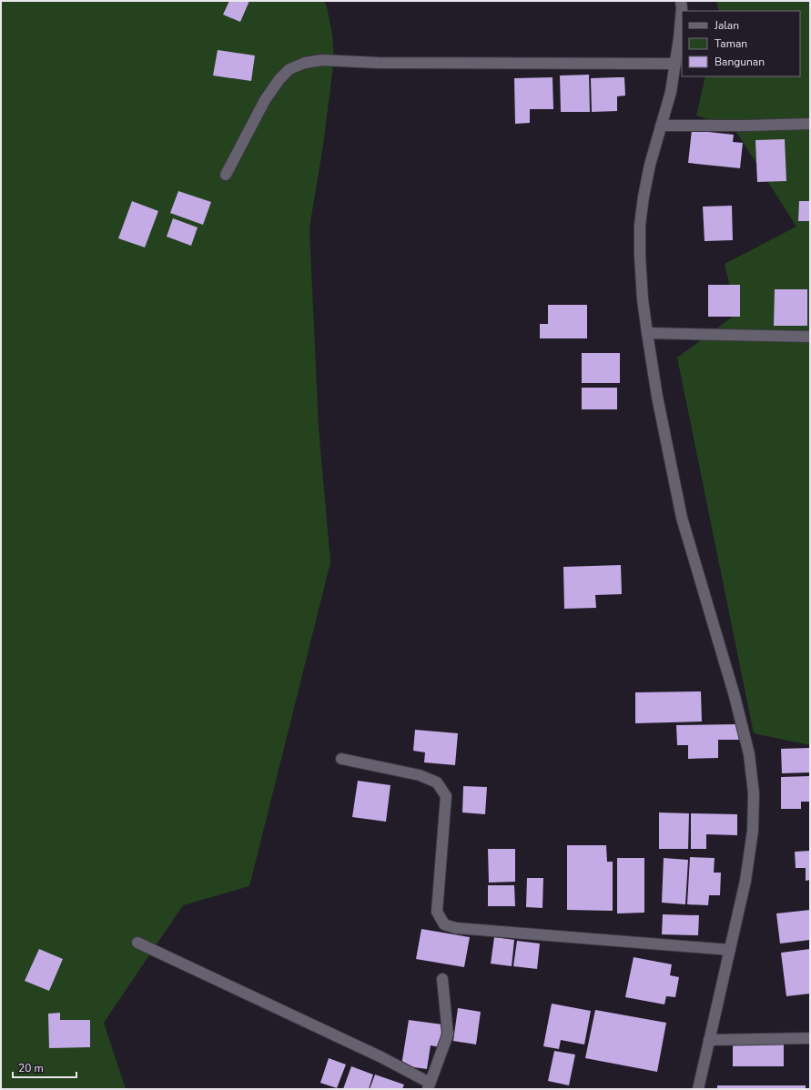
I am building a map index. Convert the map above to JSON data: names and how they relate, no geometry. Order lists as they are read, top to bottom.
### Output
{
  "legend": ["Jalan", "Taman", "Bangunan"],
  "scale_bar": "20 m"
}
